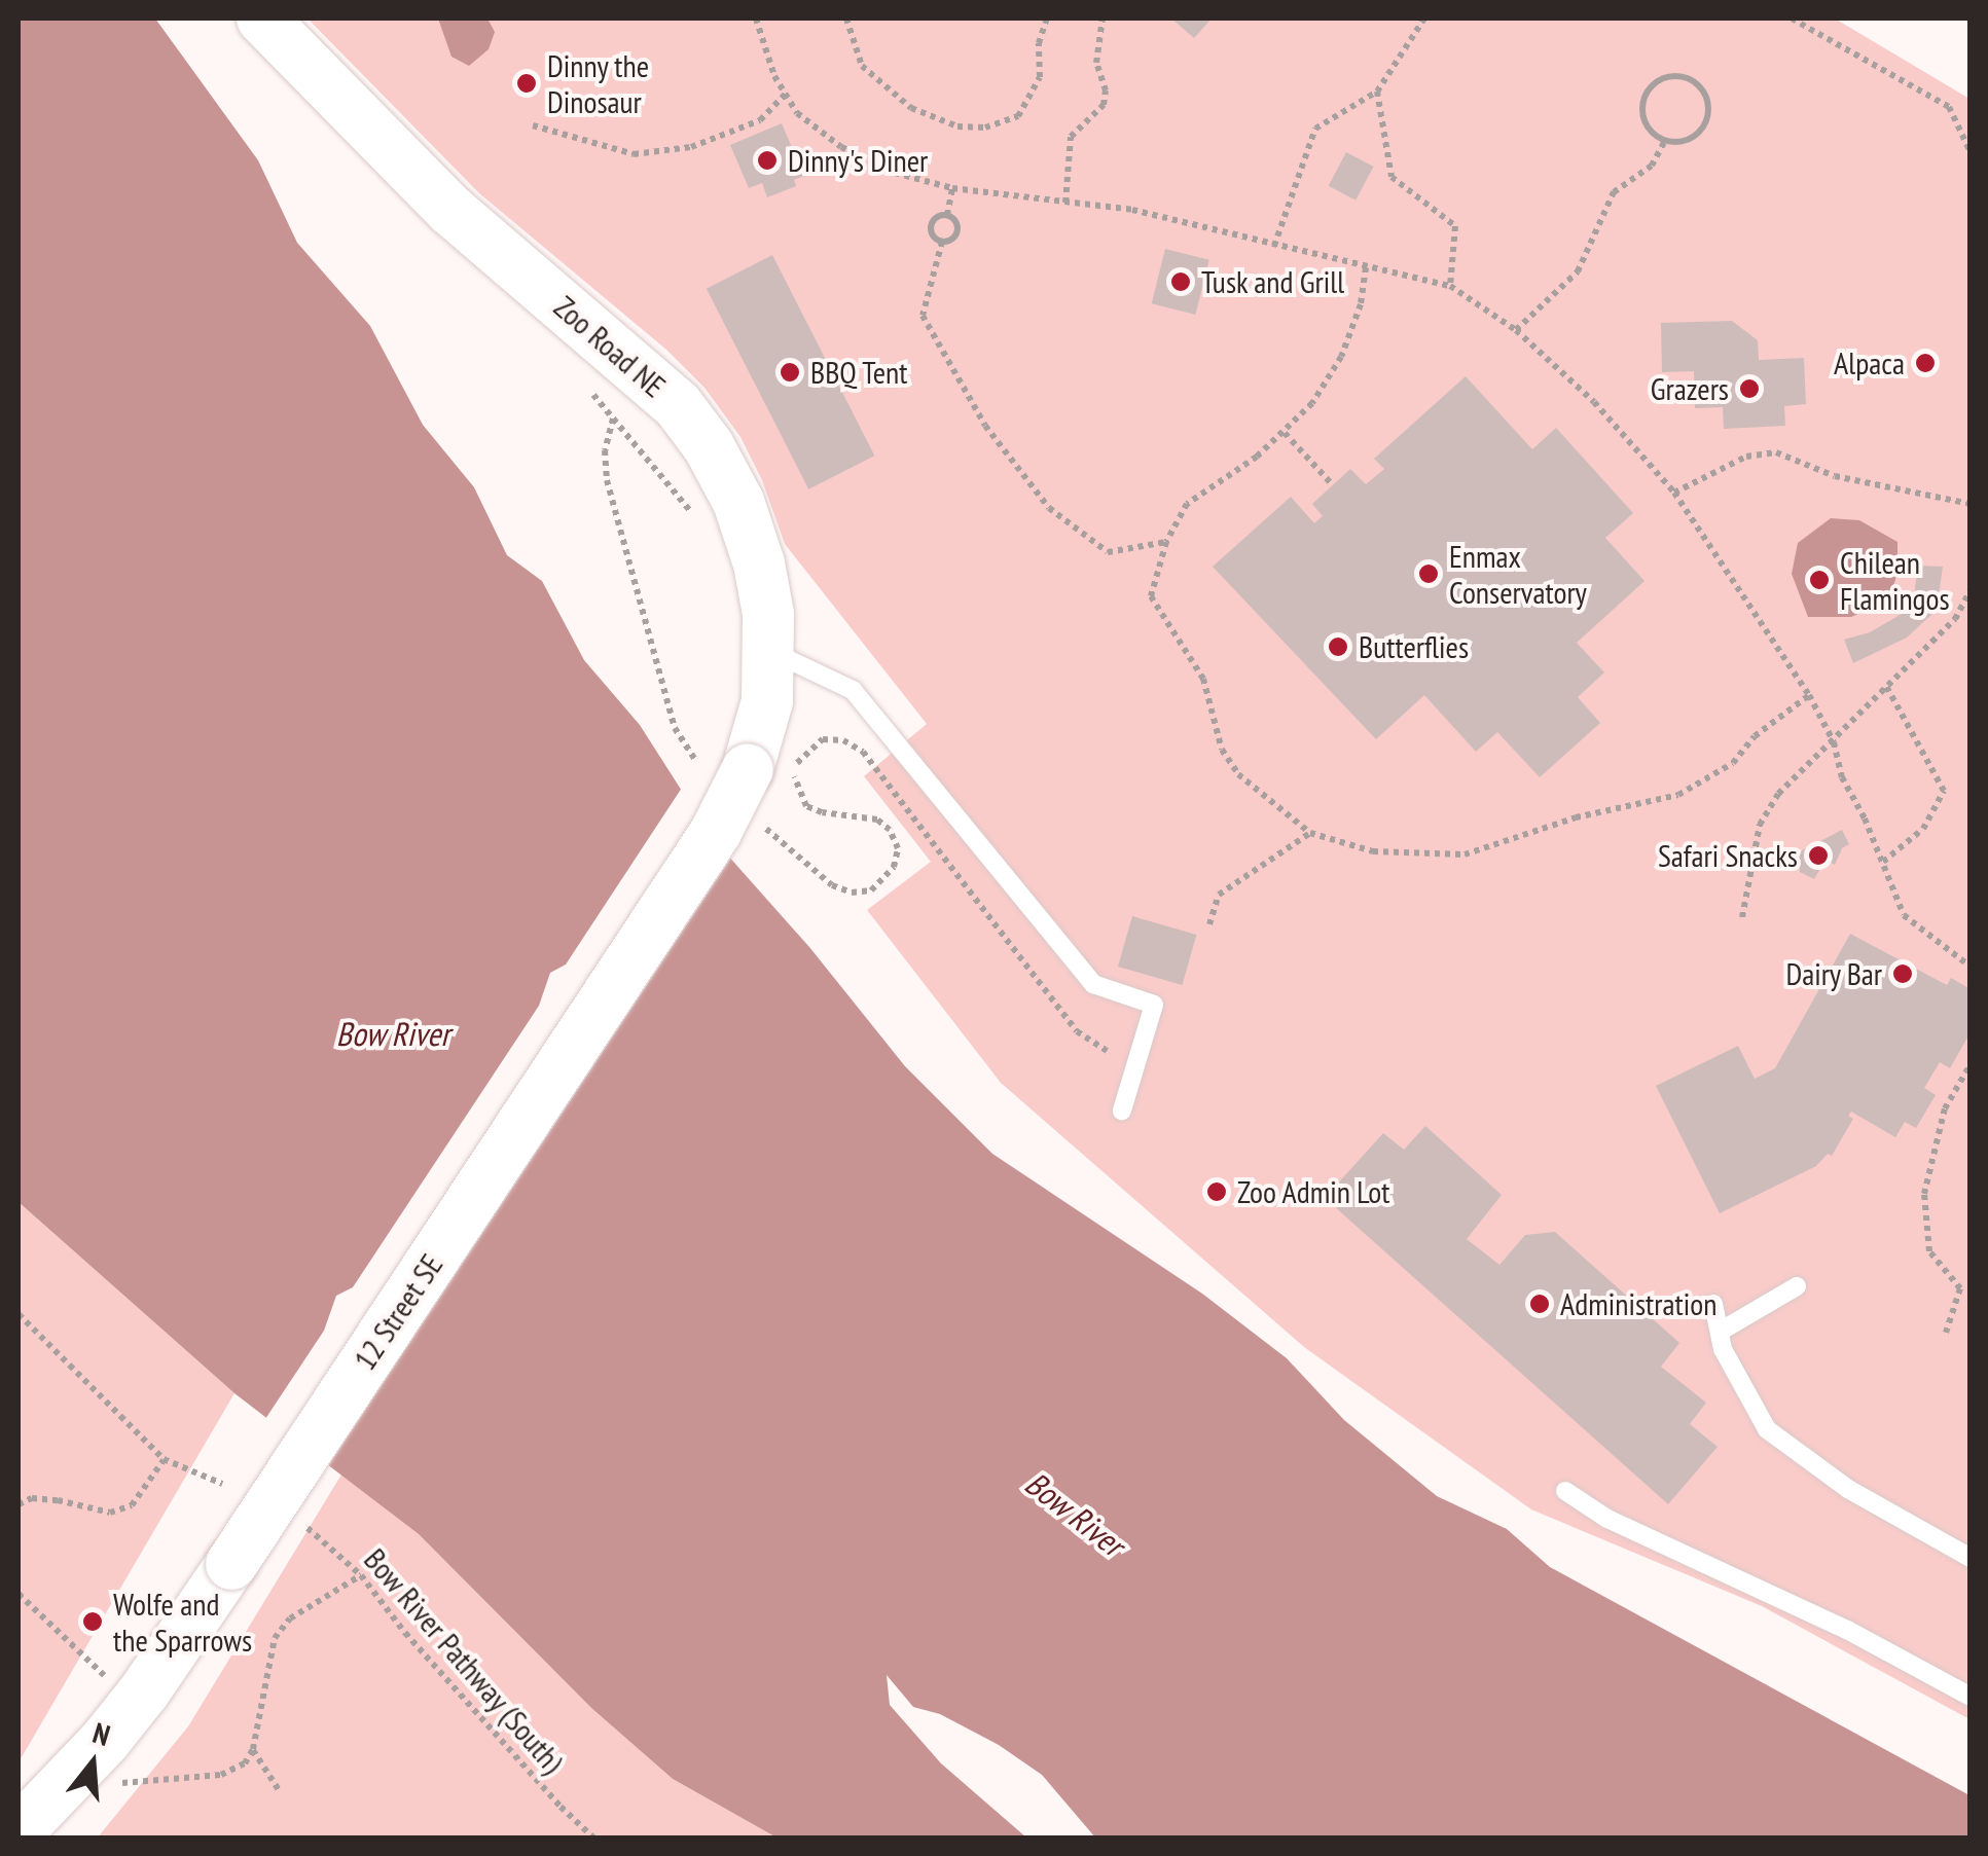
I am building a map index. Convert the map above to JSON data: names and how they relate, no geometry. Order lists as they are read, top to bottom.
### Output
{
  "streets": {
    "street": ["Zoo Road NE", "12 Street SE"],
    "path": ["Bow River Pathway (South)"]
  },
  "crossings": [
    ["Zoo Road NE", "12 Street SE"]
  ],
  "water": ["Bow River"],
  "places": [
    "Dinny the Dinosaur",
    "Dinny's Diner",
    "Tusk and Grill",
    "Alpaca",
    "BBQ Tent",
    "Grazers",
    "Enmax Conservatory",
    "Chilean Flamingos",
    "Butterflies",
    "Safari Snacks",
    "Dairy Bar",
    "Zoo Admin Lot",
    "Administration",
    "Wolfe and the Sparrows"
  ],
  "north": "top"
}
